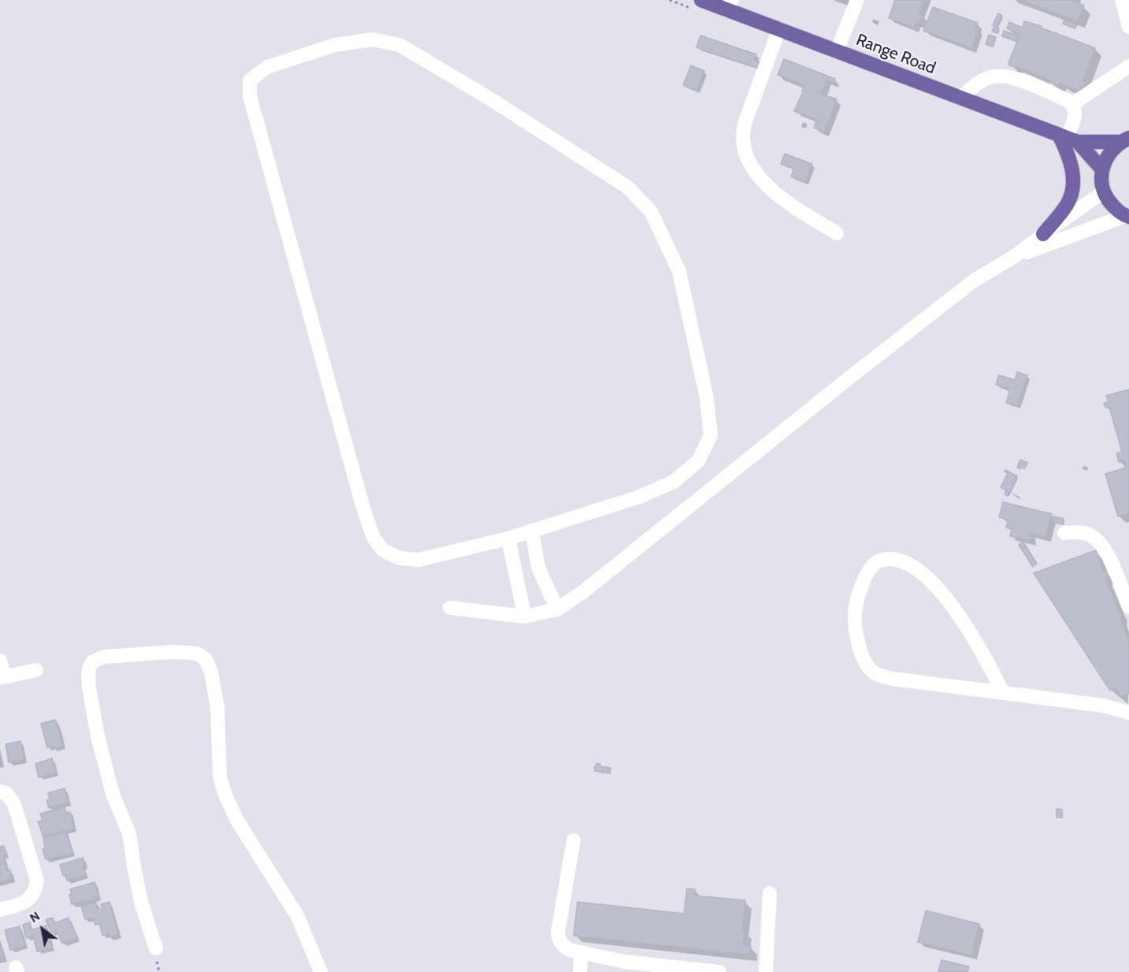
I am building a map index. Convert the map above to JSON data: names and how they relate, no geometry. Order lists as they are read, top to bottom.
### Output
{
  "streets": {
    "main road": ["Range Road"]
  },
  "north": "top left"
}
